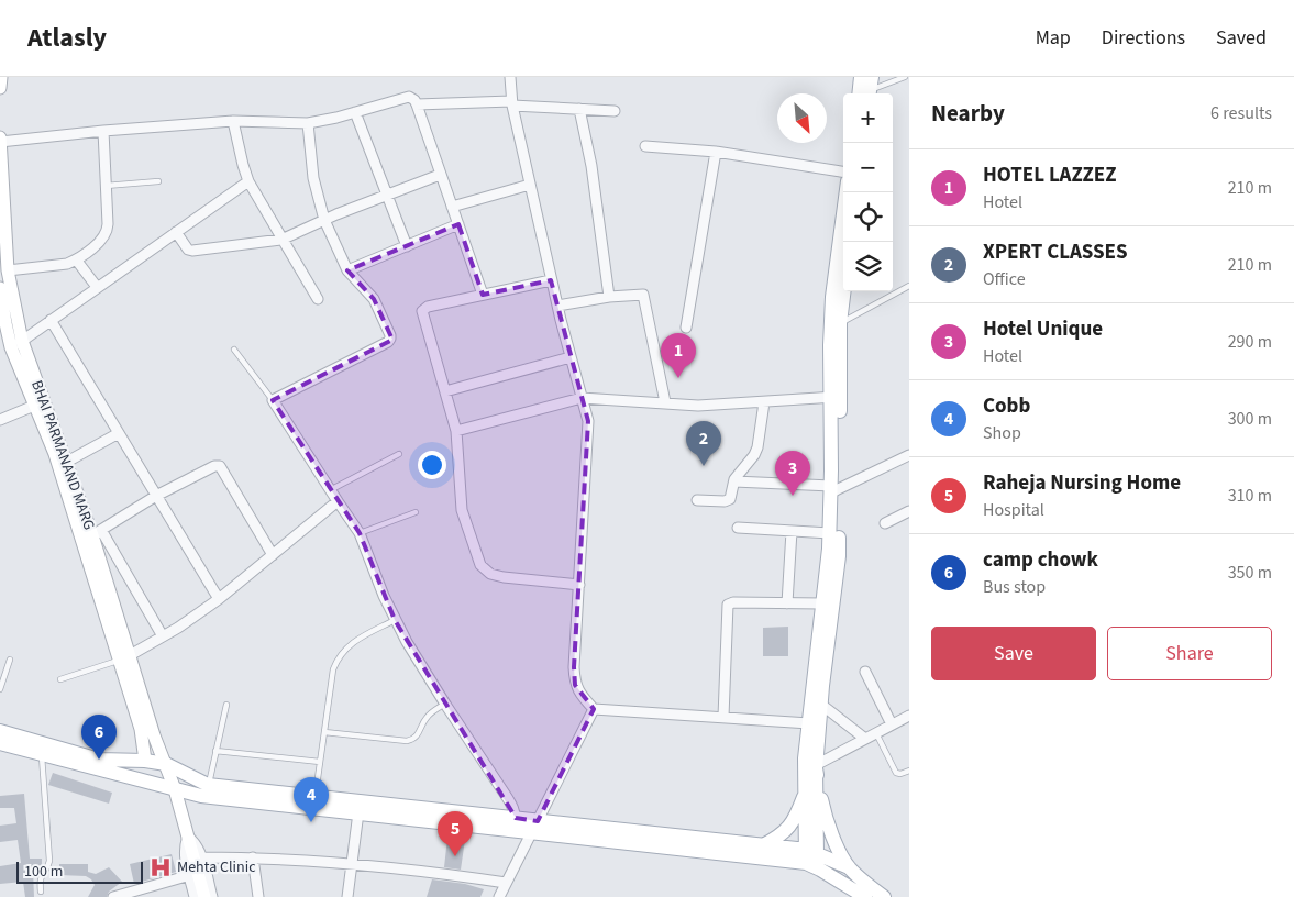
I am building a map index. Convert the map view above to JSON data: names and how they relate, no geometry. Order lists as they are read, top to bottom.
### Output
{
  "streets": {
    "street": ["BHAI PARMANAND MARG"]
  },
  "places": {
    "hospital": ["Mehta Clinic"]
  },
  "scale_bar": "100 m",
  "north": "bottom right",
  "page": {
    "header": "Atlasly",
    "nav": ["Map", "Directions", "Saved"],
    "heading": ["Nearby", "6 results"],
    "map_buttons": ["+", "−"],
    "list": [
      {
        "mark": "1",
        "name": "HOTEL LAZZEZ",
        "note": "Hotel",
        "value": "210 m"
      },
      {
        "mark": "2",
        "name": "XPERT CLASSES",
        "note": "Office",
        "value": "210 m"
      },
      {
        "mark": "3",
        "name": "Hotel Unique",
        "note": "Hotel",
        "value": "290 m"
      },
      {
        "mark": "4",
        "name": "Cobb",
        "note": "Shop",
        "value": "300 m"
      },
      {
        "mark": "5",
        "name": "Raheja Nursing Home",
        "note": "Hospital",
        "value": "310 m"
      },
      {
        "mark": "6",
        "name": "camp chowk",
        "note": "Bus stop",
        "value": "350 m"
      }
    ],
    "pins": [
      "1",
      "2",
      "3",
      "6",
      "4",
      "5"
    ],
    "buttons": ["Save", "Share"],
    "scale": "100 m"
  }
}
